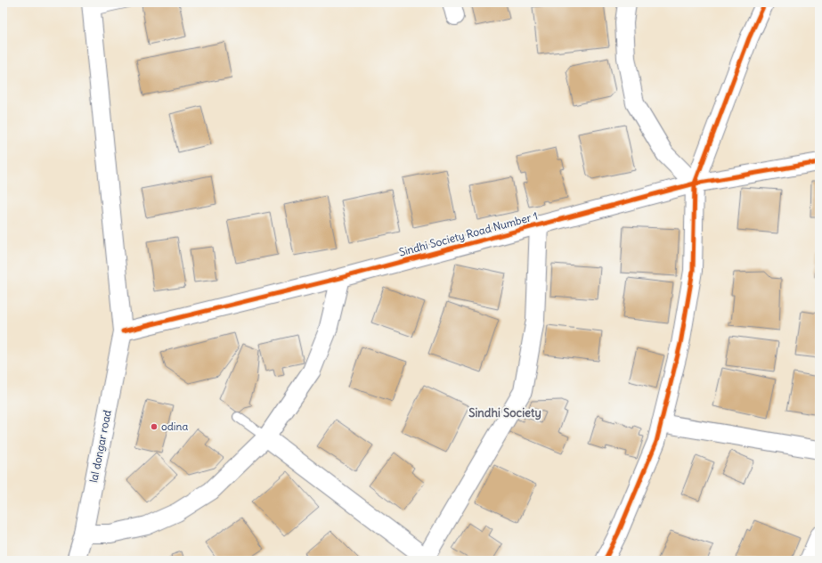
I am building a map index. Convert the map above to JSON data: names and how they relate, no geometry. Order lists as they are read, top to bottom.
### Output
{
  "streets": {
    "street": ["Sindhi Society Road Number 1", "lal dongar road"]
  },
  "crossings": [
    ["Sindhi Society Road Number 1", "lal dongar road"]
  ],
  "districts": ["Sindhi Society"],
  "places": ["odina"]
}
